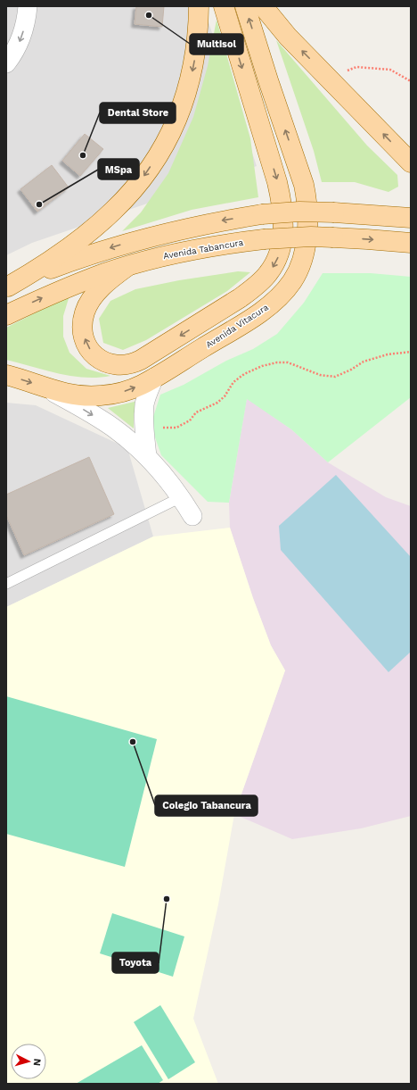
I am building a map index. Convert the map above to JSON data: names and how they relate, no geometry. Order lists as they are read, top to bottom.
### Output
{
  "streets": {
    "main road": ["Avenida Tabancura", "Avenida Vitacura"]
  },
  "places": [
    "Multisol",
    "Dental Store",
    "MSpa",
    "Colegio Tabancura",
    "Toyota"
  ],
  "north": "right"
}
